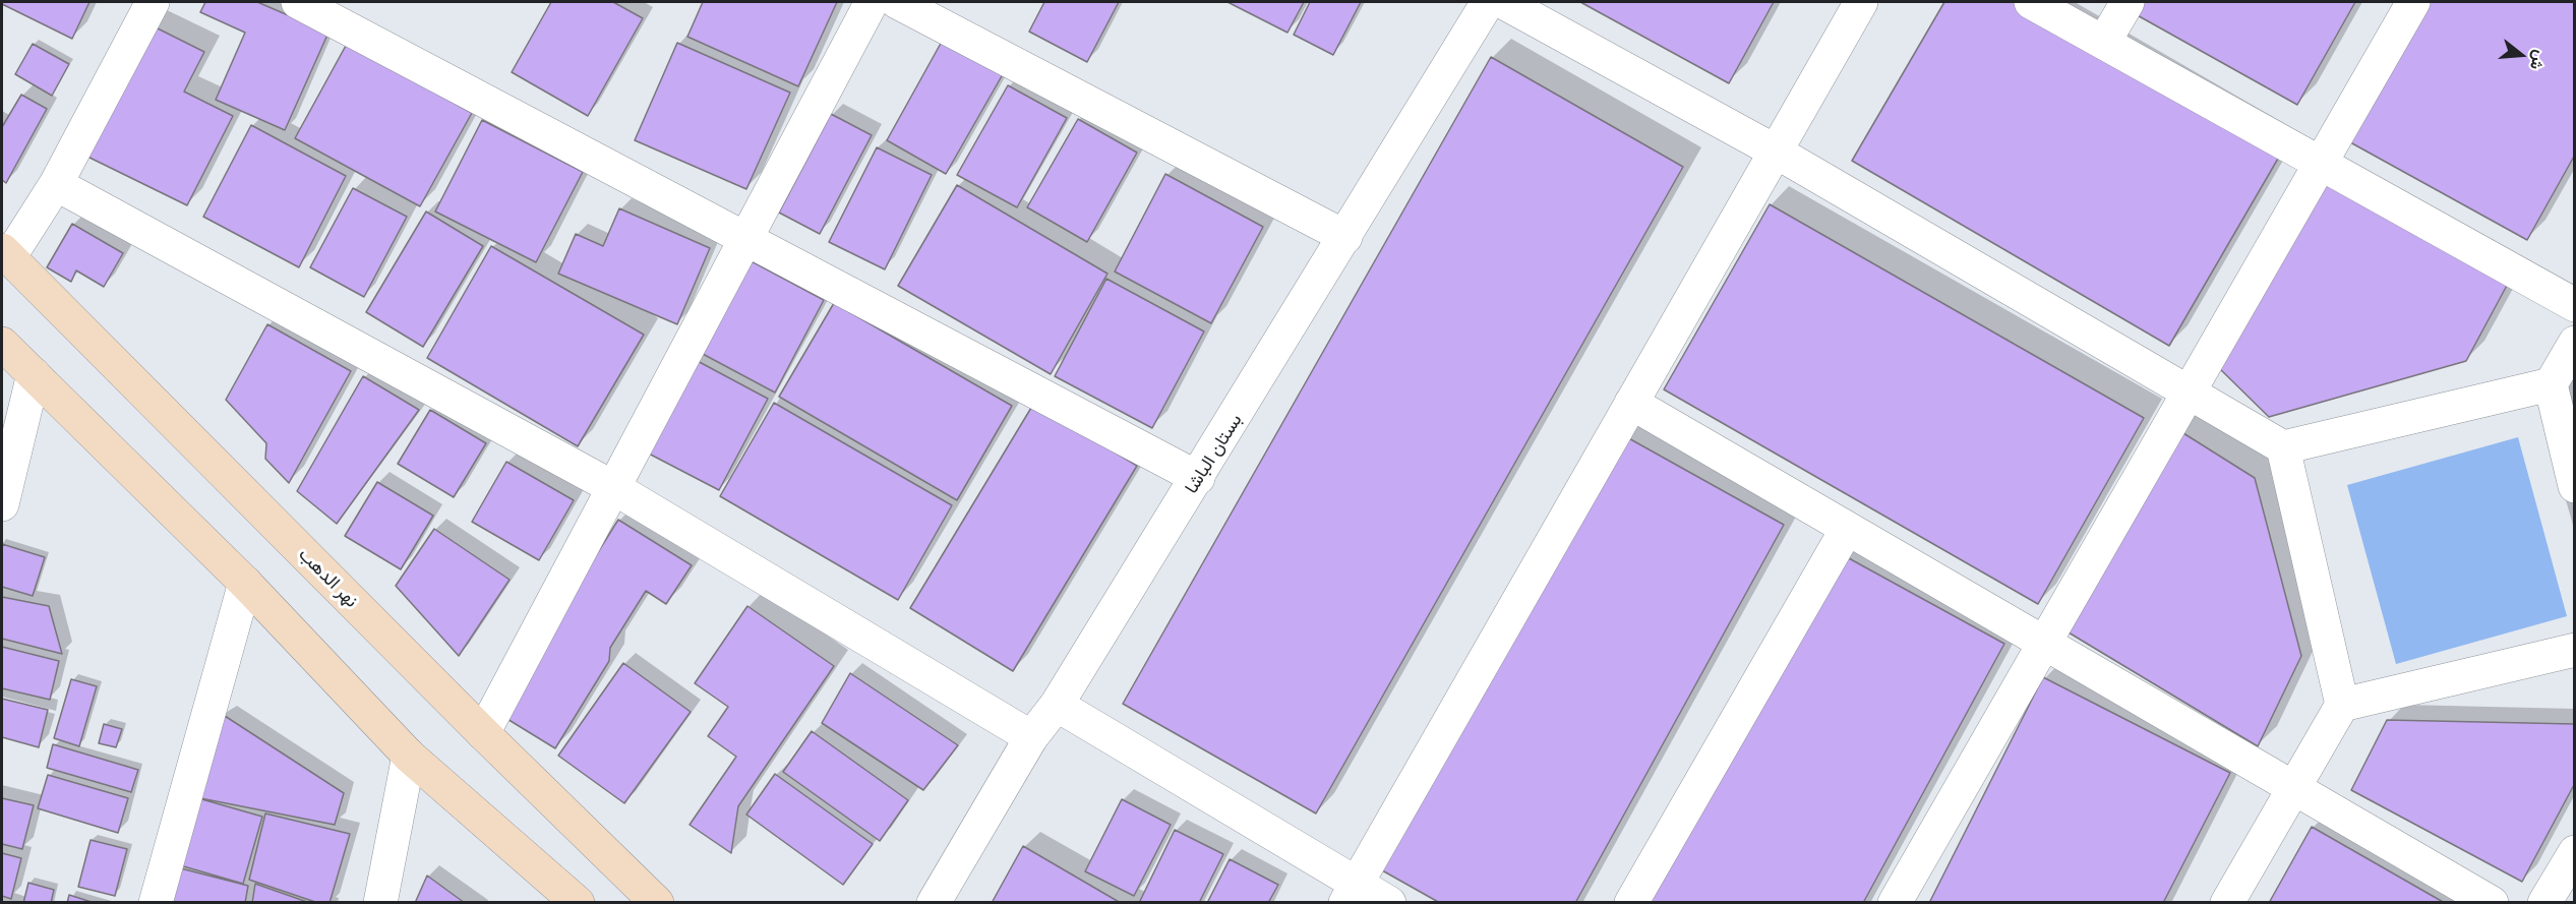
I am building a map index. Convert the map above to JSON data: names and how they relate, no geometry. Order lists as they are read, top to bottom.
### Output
{
  "streets": {
    "main road": ["نهر الدهب"],
    "street": ["بستان الباشا"]
  },
  "north": "right"
}
